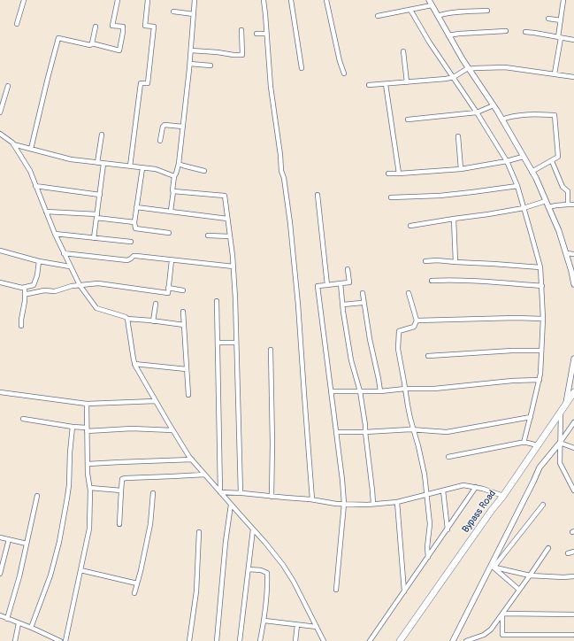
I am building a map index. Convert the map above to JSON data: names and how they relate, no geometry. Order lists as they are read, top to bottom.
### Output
{
  "streets": {
    "main road": ["Bypass Road"]
  }
}
